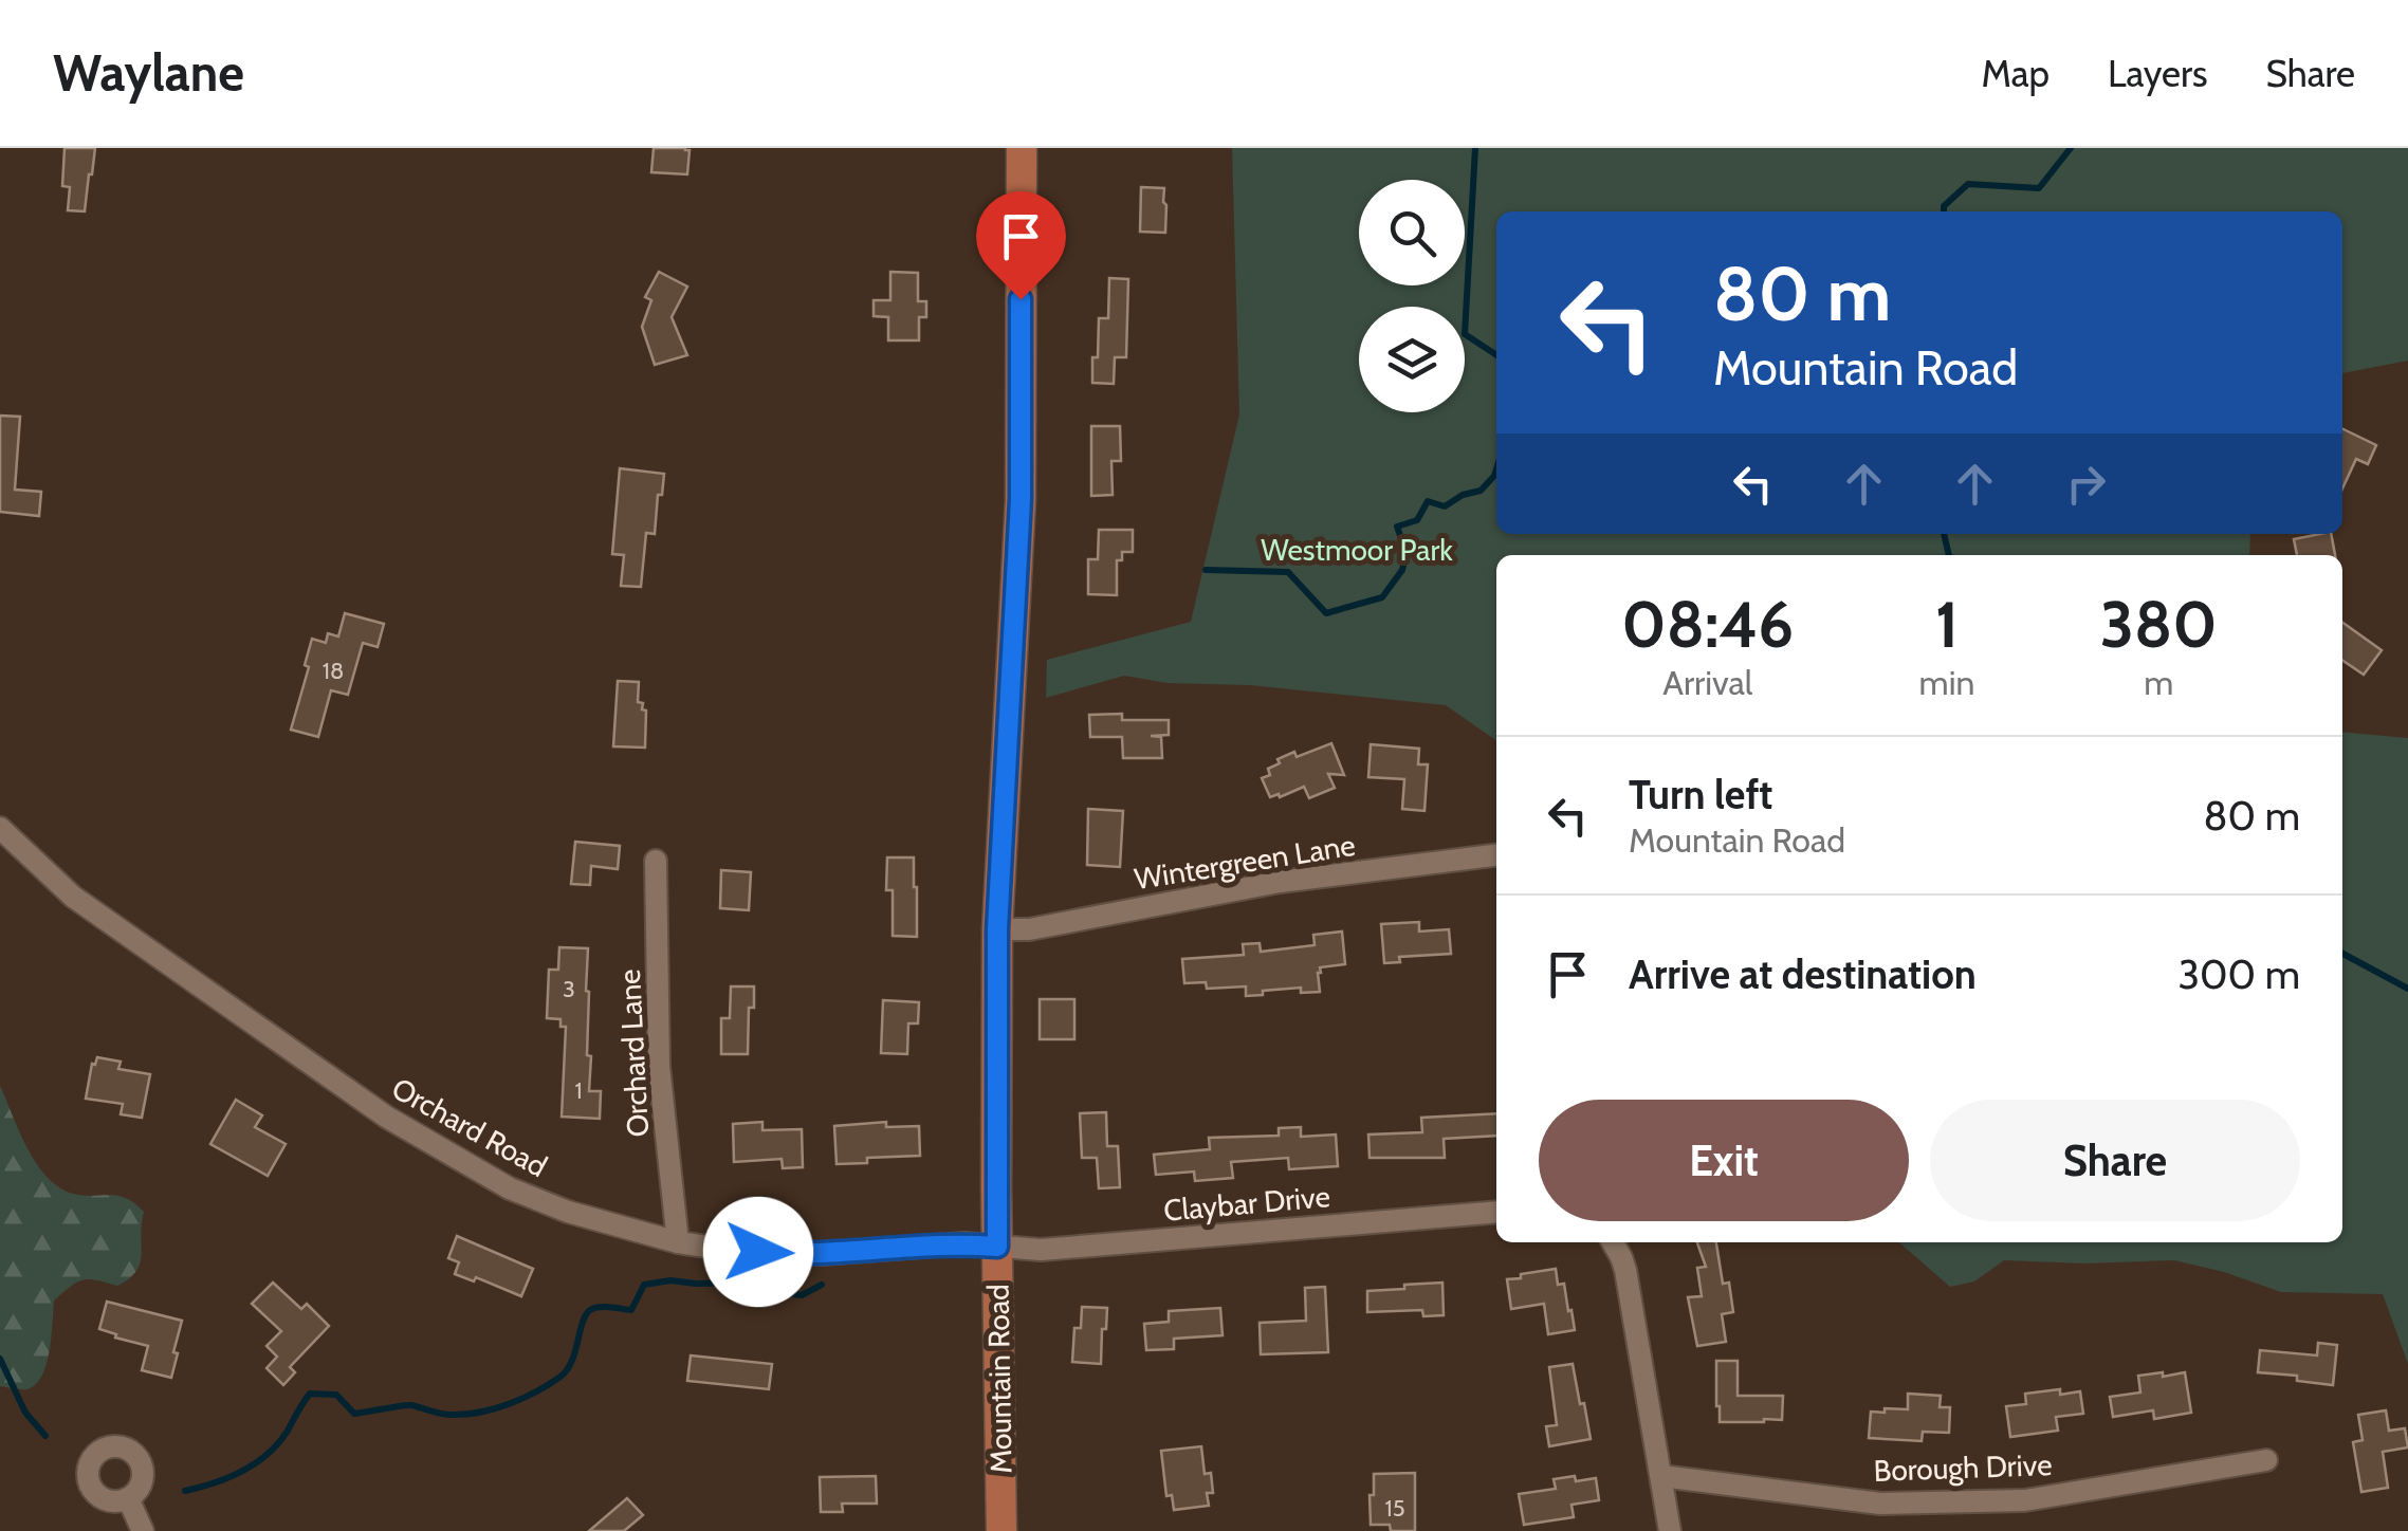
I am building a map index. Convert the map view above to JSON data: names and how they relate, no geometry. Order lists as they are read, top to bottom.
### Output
{
  "streets": {
    "main road": ["Mountain Road"],
    "street": [
      "Wintergreen Lane",
      "Orchard Lane",
      "Orchard Road",
      "Claybar Drive",
      "Borough Drive"
    ]
  },
  "crossings": [
    ["Wintergreen Lane", "Mountain Road"],
    ["Orchard Lane", "Orchard Road"],
    ["Orchard Road", "Claybar Drive"],
    ["Orchard Road", "Mountain Road"],
    ["Claybar Drive", "Mountain Road"]
  ],
  "parks": ["Westmoor Park"],
  "house_numbers": [
    "18",
    "3",
    "1",
    "15"
  ],
  "page": {
    "header": "Waylane",
    "nav": ["Map", "Layers", "Share"],
    "turn": ["80 m", "Mountain Road"],
    "eta": [
      "08:46",
      "Arrival",
      "1",
      "min",
      "380",
      "m"
    ],
    "list": [
      {
        "name": "Turn left",
        "note": "Mountain Road",
        "value": "80 m"
      },
      {
        "name": "Arrive at destination",
        "value": "300 m"
      }
    ],
    "buttons": ["Exit", "Share"]
  }
}
